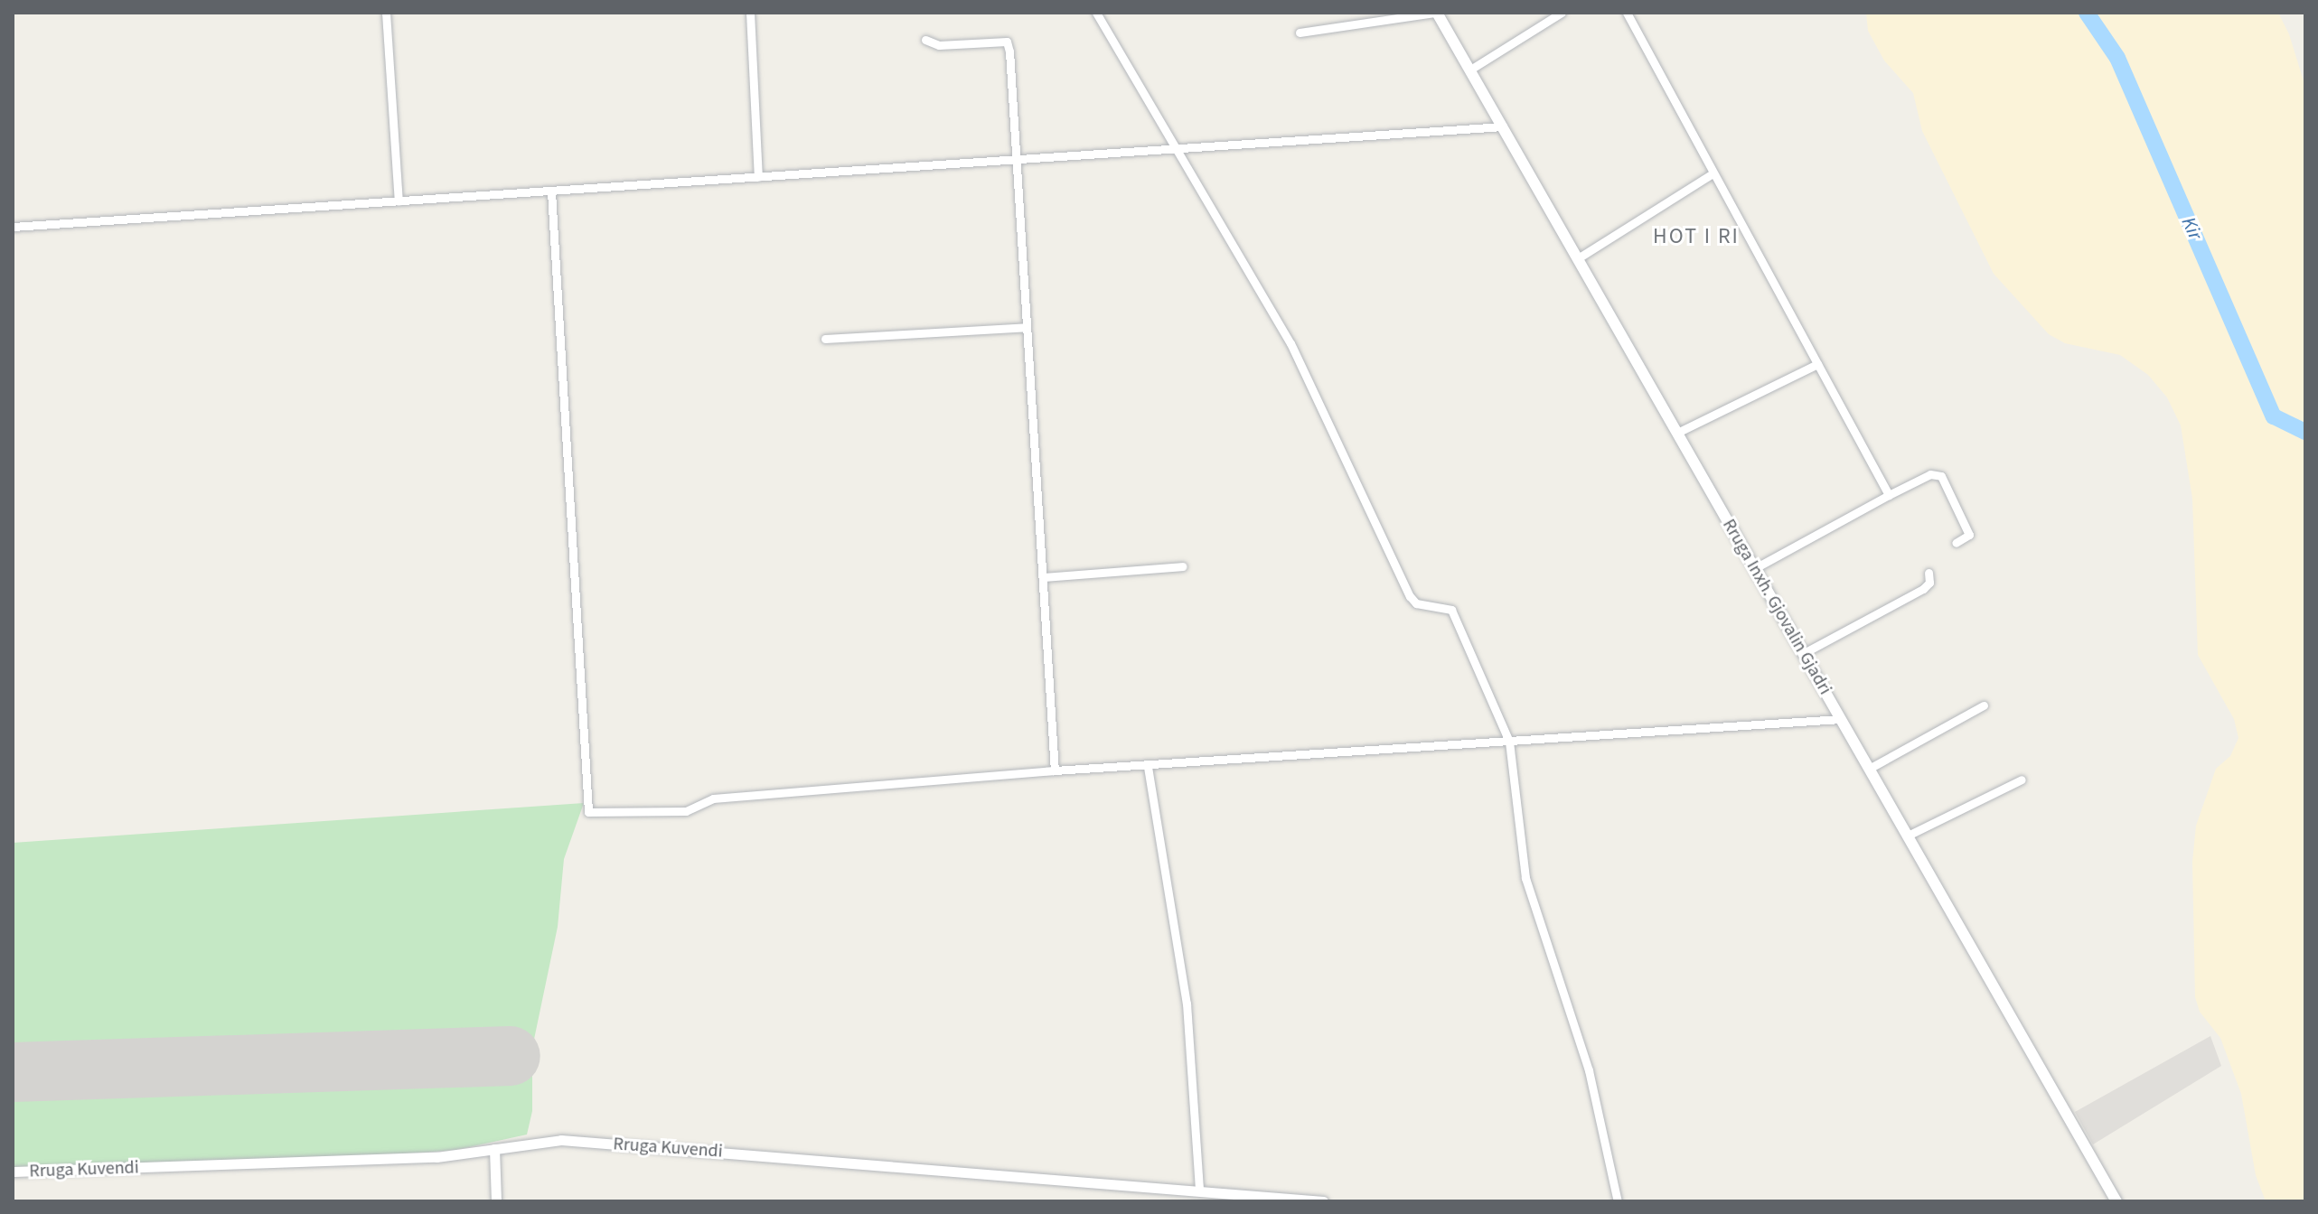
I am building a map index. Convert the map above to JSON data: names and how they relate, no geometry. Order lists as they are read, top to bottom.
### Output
{
  "streets": {
    "main road": ["Rruga Inxh. Gjovalin Gjadri"],
    "street": ["Rruga Kuvendi"]
  },
  "districts": ["HOT I RI"],
  "water": ["Kir"]
}
